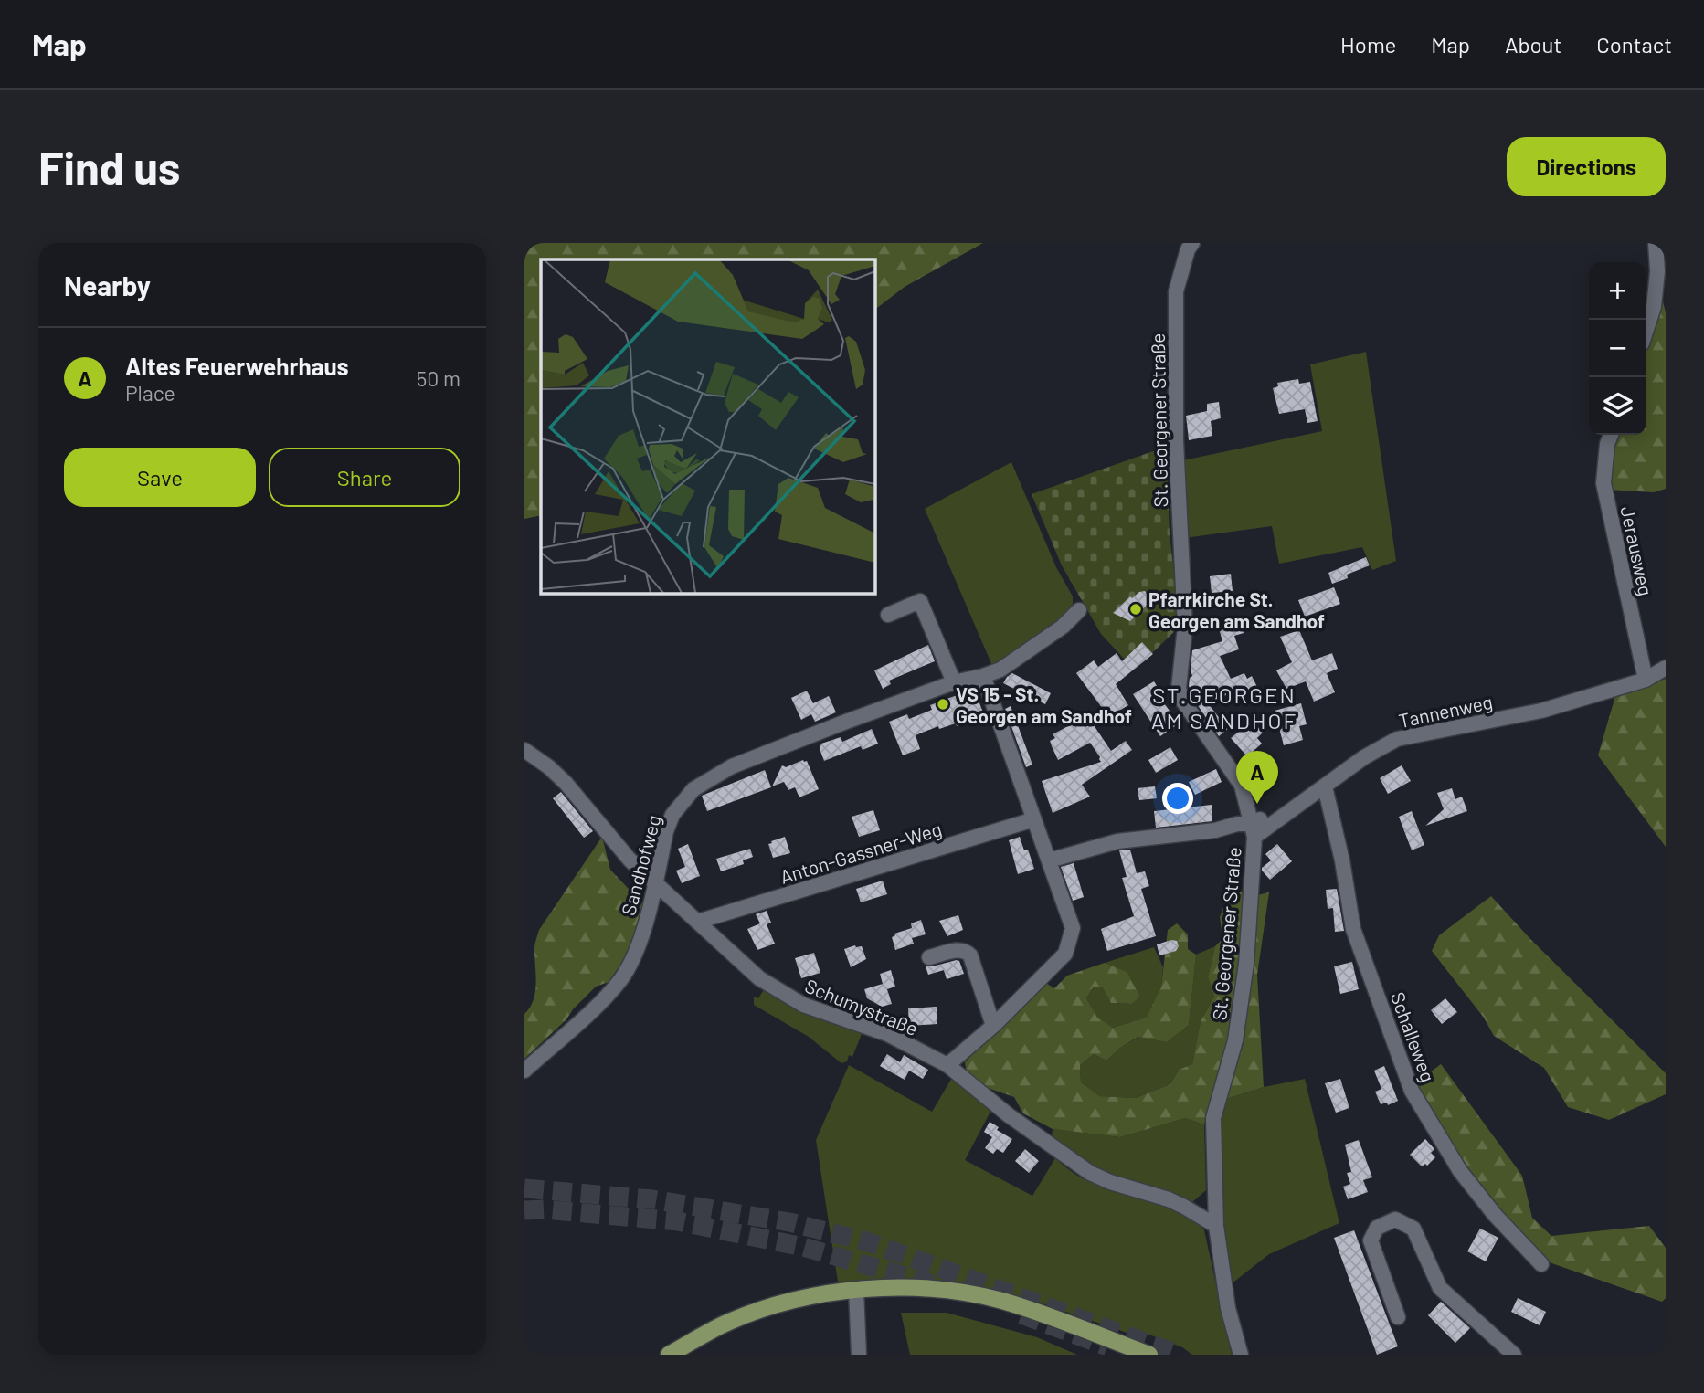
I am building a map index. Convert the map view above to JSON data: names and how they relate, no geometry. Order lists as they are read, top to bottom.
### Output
{
  "streets": {
    "street": [
      "St. Georgener Straße",
      "Jerausweg",
      "Tannenweg",
      "Anton-Gassner-Weg",
      "Sandhofweg",
      "Schumystraße",
      "Schalleweg"
    ]
  },
  "crossings": [
    ["St. Georgener Straße", "Tannenweg"],
    ["St. Georgener Straße", "Schumystraße"],
    ["Jerausweg", "Tannenweg"],
    ["Tannenweg", "Schalleweg"],
    ["Anton-Gassner-Weg", "Schumystraße"],
    ["Sandhofweg", "Schumystraße"]
  ],
  "districts": ["ST.GEORGEN AM SANDHOF"],
  "places": ["Pfarrkirche St. Georgen am Sandhof", "VS 15 - St. Georgen am Sandhof"],
  "page": {
    "header": "Map",
    "nav": [
      "Home",
      "Map",
      "About",
      "Contact"
    ],
    "buttons": [
      "Directions",
      ["Save", "Share"]
    ],
    "title": "Find us",
    "heading": "Nearby",
    "map_buttons": ["+", "−"],
    "list": [
      {
        "mark": "A",
        "name": "Altes Feuerwehrhaus",
        "note": "Place",
        "value": "50 m"
      }
    ],
    "pins": "A"
  }
}
